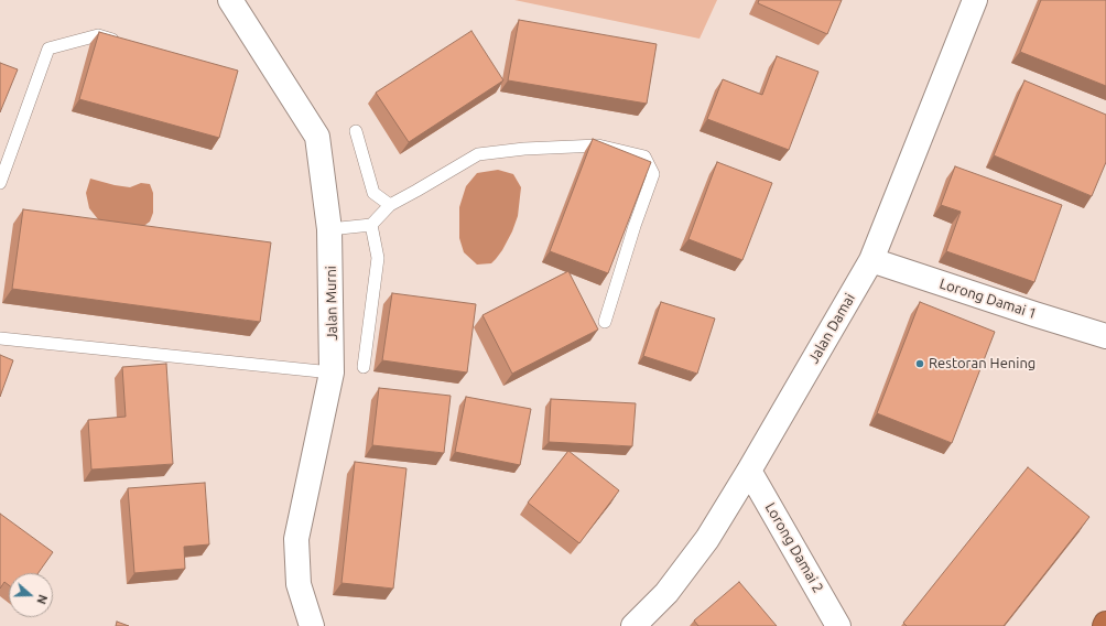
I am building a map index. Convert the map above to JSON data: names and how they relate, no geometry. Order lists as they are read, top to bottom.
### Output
{
  "streets": {
    "street": [
      "Lorong Damai 1",
      "Jalan Murni",
      "Jalan Damai",
      "Lorong Damai 2"
    ]
  },
  "crossings": [
    ["Lorong Damai 1", "Jalan Damai"],
    ["Jalan Damai", "Lorong Damai 2"]
  ],
  "places": ["Restoran Hening"],
  "north": "right"
}
